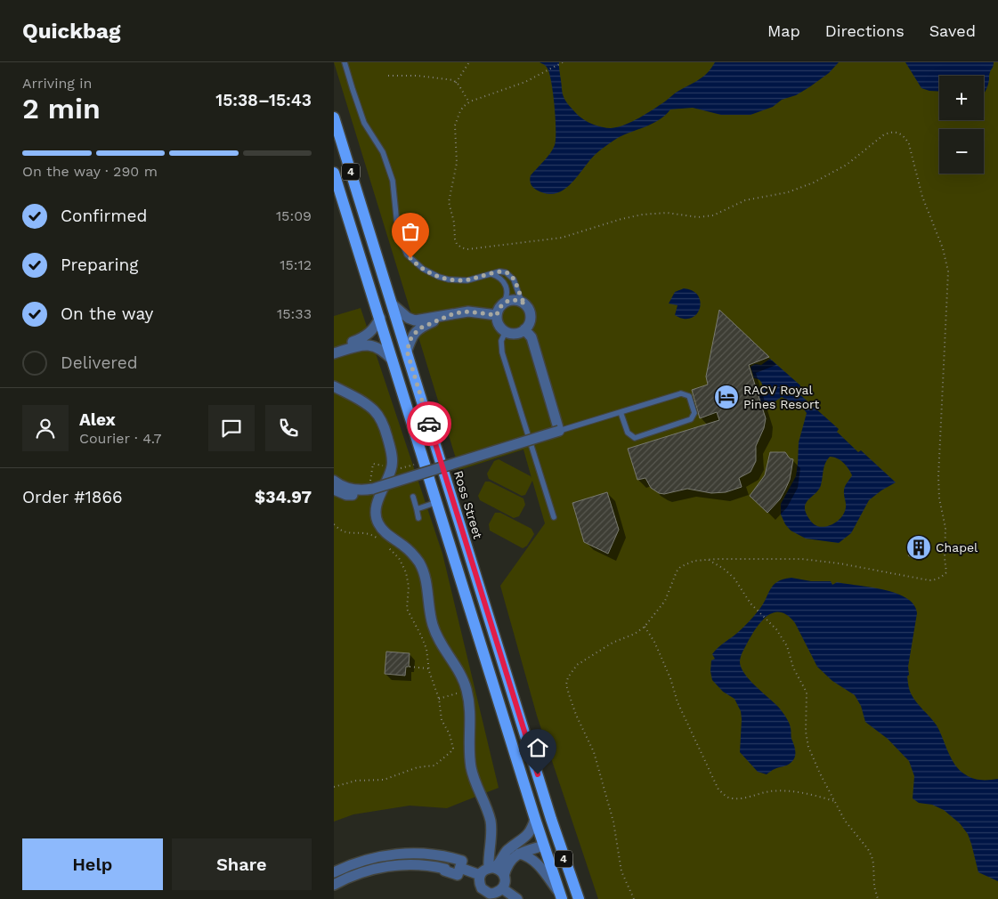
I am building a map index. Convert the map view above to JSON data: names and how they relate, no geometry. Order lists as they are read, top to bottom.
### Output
{
  "streets": {
    "main road": ["4", "Ross Street"]
  },
  "places": {
    "hotel": ["RACV Royal Pines Resort"],
    "building": ["Chapel"]
  },
  "page": {
    "header": "Quickbag",
    "nav": ["Map", "Directions", "Saved"],
    "heading": ["2 min", "Arriving in", "15:38–15:43"],
    "panel": [
      "Alex",
      "Courier · 4.7",
      "Order #1866",
      "$34.97"
    ],
    "map_buttons": ["+", "−"],
    "bar": "On the way · 290 m",
    "list": [
      ["Confirmed", "15:09"],
      ["Preparing", "15:12"],
      ["On the way", "15:33"],
      "Delivered"
    ],
    "buttons": ["Help", "Share"]
  }
}
